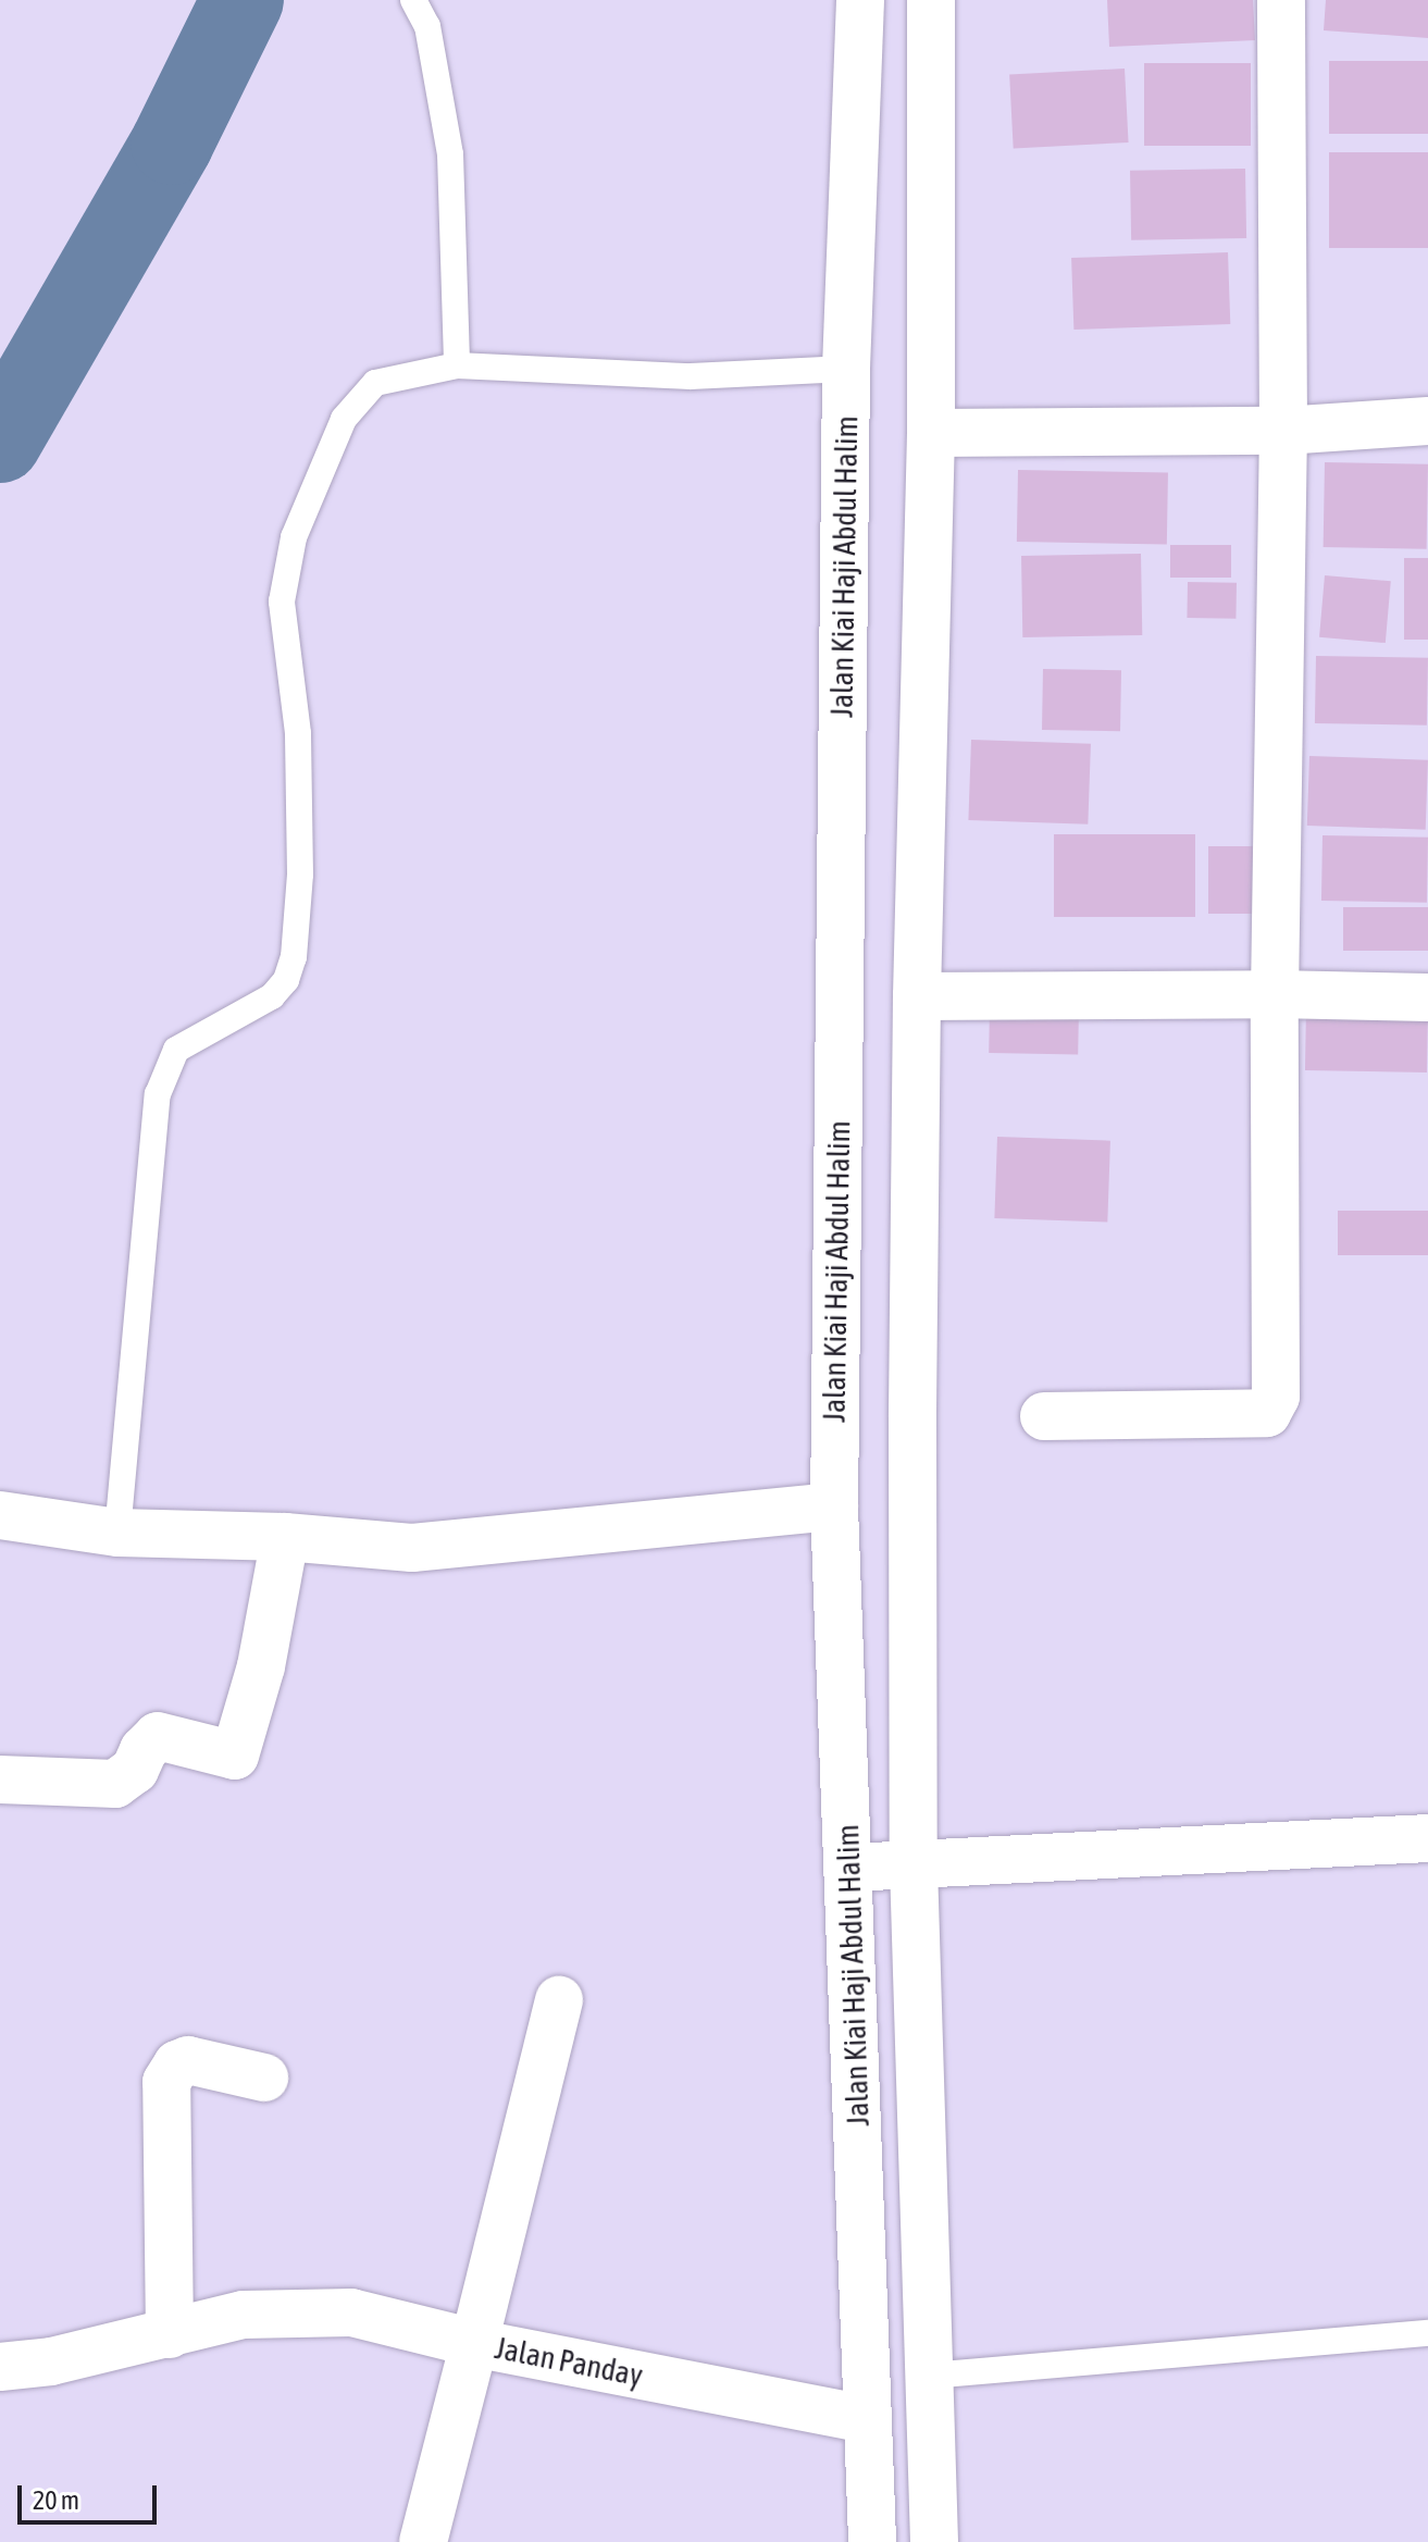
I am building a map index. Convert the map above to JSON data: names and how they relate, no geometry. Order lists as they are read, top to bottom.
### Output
{
  "streets": {
    "street": ["Jalan Kiai Haji Abdul Halim", "Jalan Panday"]
  },
  "crossings": [
    ["Jalan Kiai Haji Abdul Halim", "Jalan Panday"]
  ],
  "scale_bar": "20 m"
}
